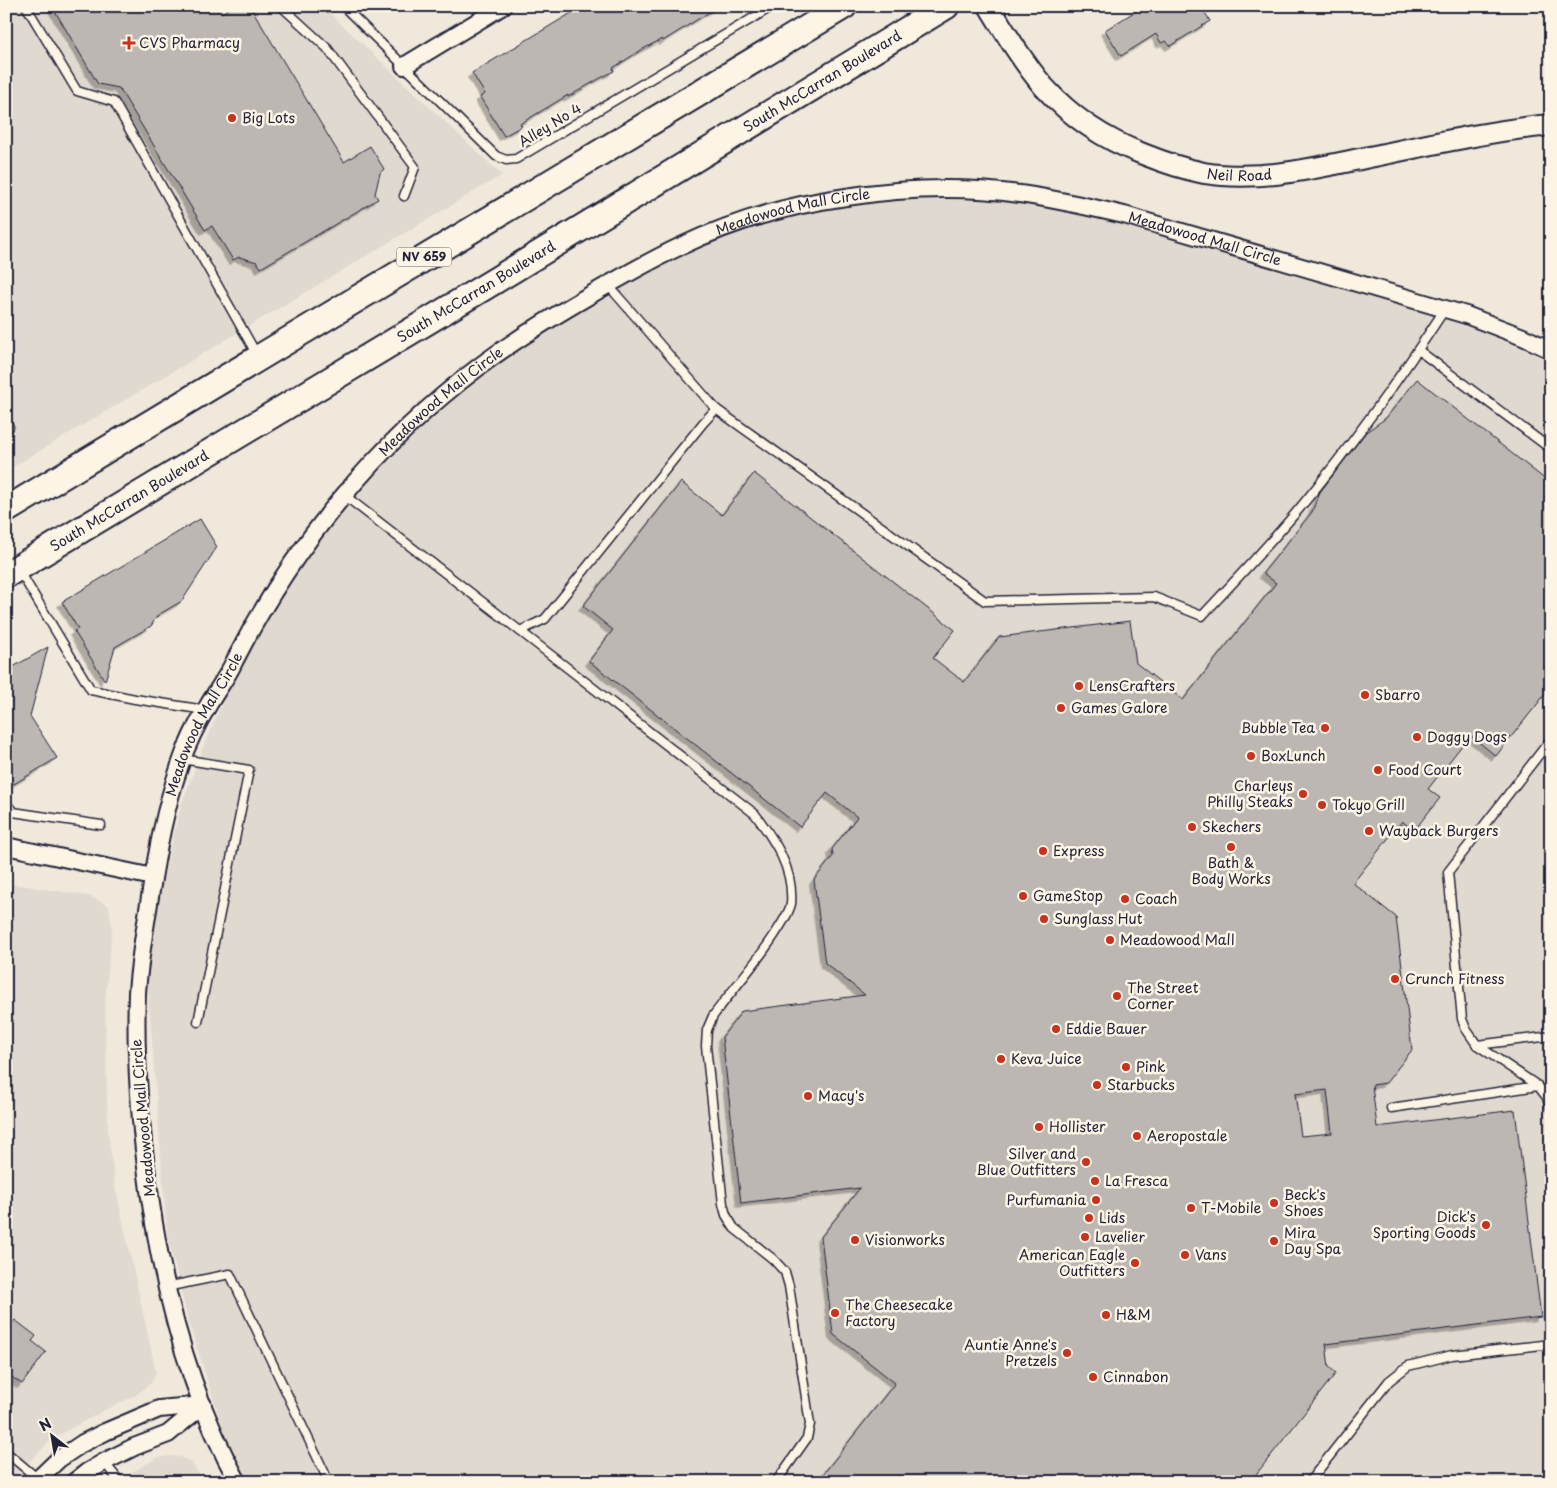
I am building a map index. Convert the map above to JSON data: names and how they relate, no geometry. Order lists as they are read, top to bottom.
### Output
{
  "streets": {
    "main road": ["South McCarran Boulevard", "NV 659"],
    "street": ["Neil Road", "Meadowood Mall Circle"],
    "lane": ["Alley No 4"]
  },
  "places": {
    "health": ["CVS Pharmacy"],
    "other": [
      "Big Lots",
      "LensCrafters",
      "Sbarro",
      "Games Galore",
      "Bubble Tea",
      "Doggy Dogs",
      "BoxLunch",
      "Food Court",
      "Charleys Philly Steaks",
      "Tokyo Grill",
      "Skechers",
      "Wayback Burgers",
      "Bath & Body Works",
      "Express",
      "GameStop",
      "Coach",
      "Sunglass Hut",
      "Meadowood Mall",
      "Crunch Fitness",
      "The Street Corner",
      "Eddie Bauer",
      "Keva Juice",
      "Pink",
      "Starbucks",
      "Macy's",
      "Hollister",
      "Aeropostale",
      "Silver and Blue Outfitters",
      "La Fresca",
      "Purfumania",
      "Beck's Shoes",
      "T-Mobile",
      "Lids",
      "Dick's Sporting Goods",
      "Lavelier",
      "Visionworks",
      "Mira Day Spa",
      "Vans",
      "American Eagle Outfitters",
      "The Cheesecake Factory",
      "H&M",
      "Auntie Anne's Pretzels",
      "Cinnabon"
    ]
  },
  "north": "top left"
}
